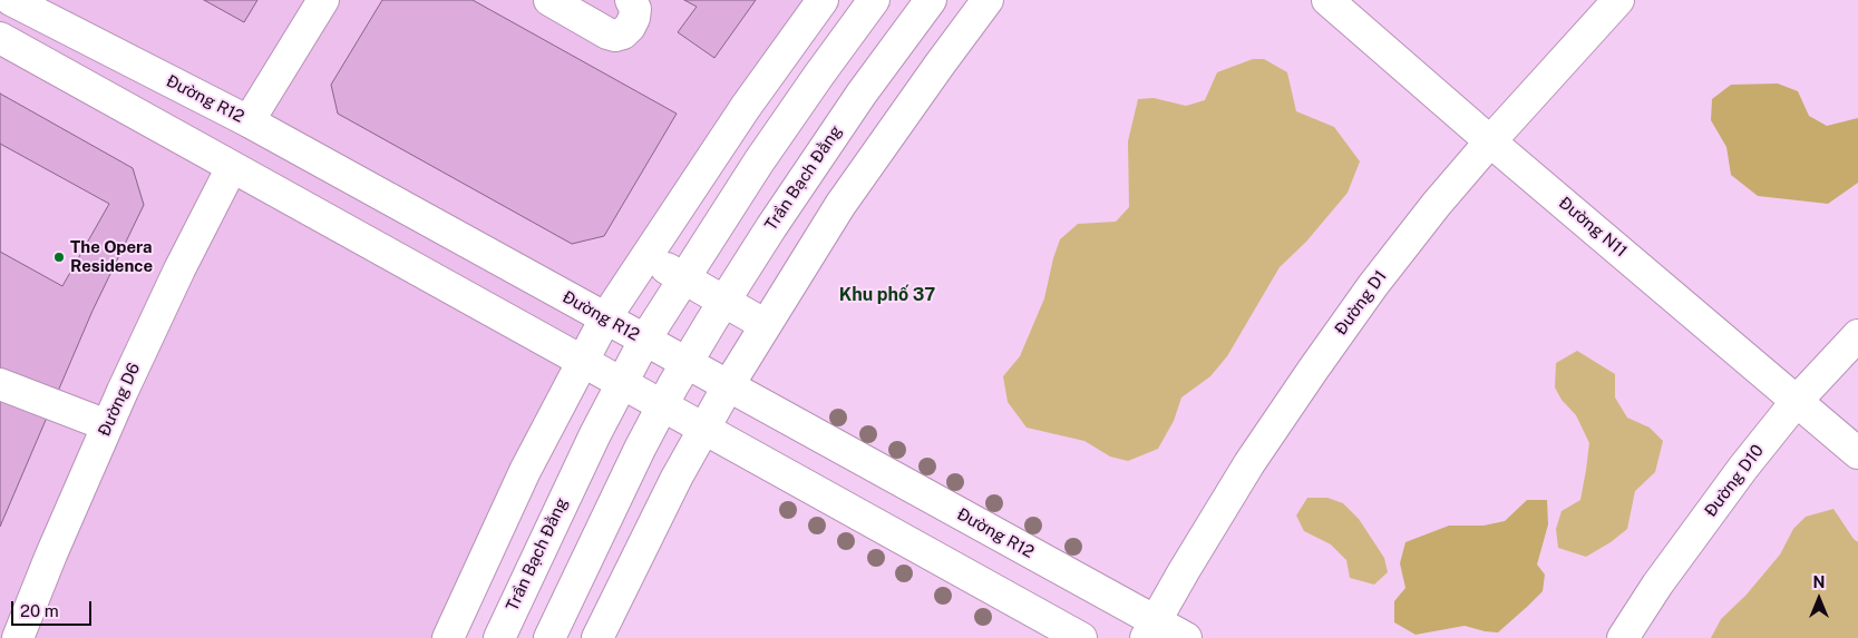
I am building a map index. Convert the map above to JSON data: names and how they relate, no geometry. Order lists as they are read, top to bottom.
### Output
{
  "streets": {
    "street": [
      "Đường R12",
      "Trần Bạch Đằng",
      "Đường N11",
      "Đường D1",
      "Đường D6",
      "Đường D10"
    ]
  },
  "crossings": [
    ["Đường R12", "Trần Bạch Đằng"],
    ["Đường R12", "Đường D1"],
    ["Đường N11", "Đường D1"],
    ["Đường N11", "Đường D10"]
  ],
  "districts": ["Khu phố 37"],
  "places": ["The Opera Residence"],
  "scale_bar": "20 m",
  "north": "top"
}
